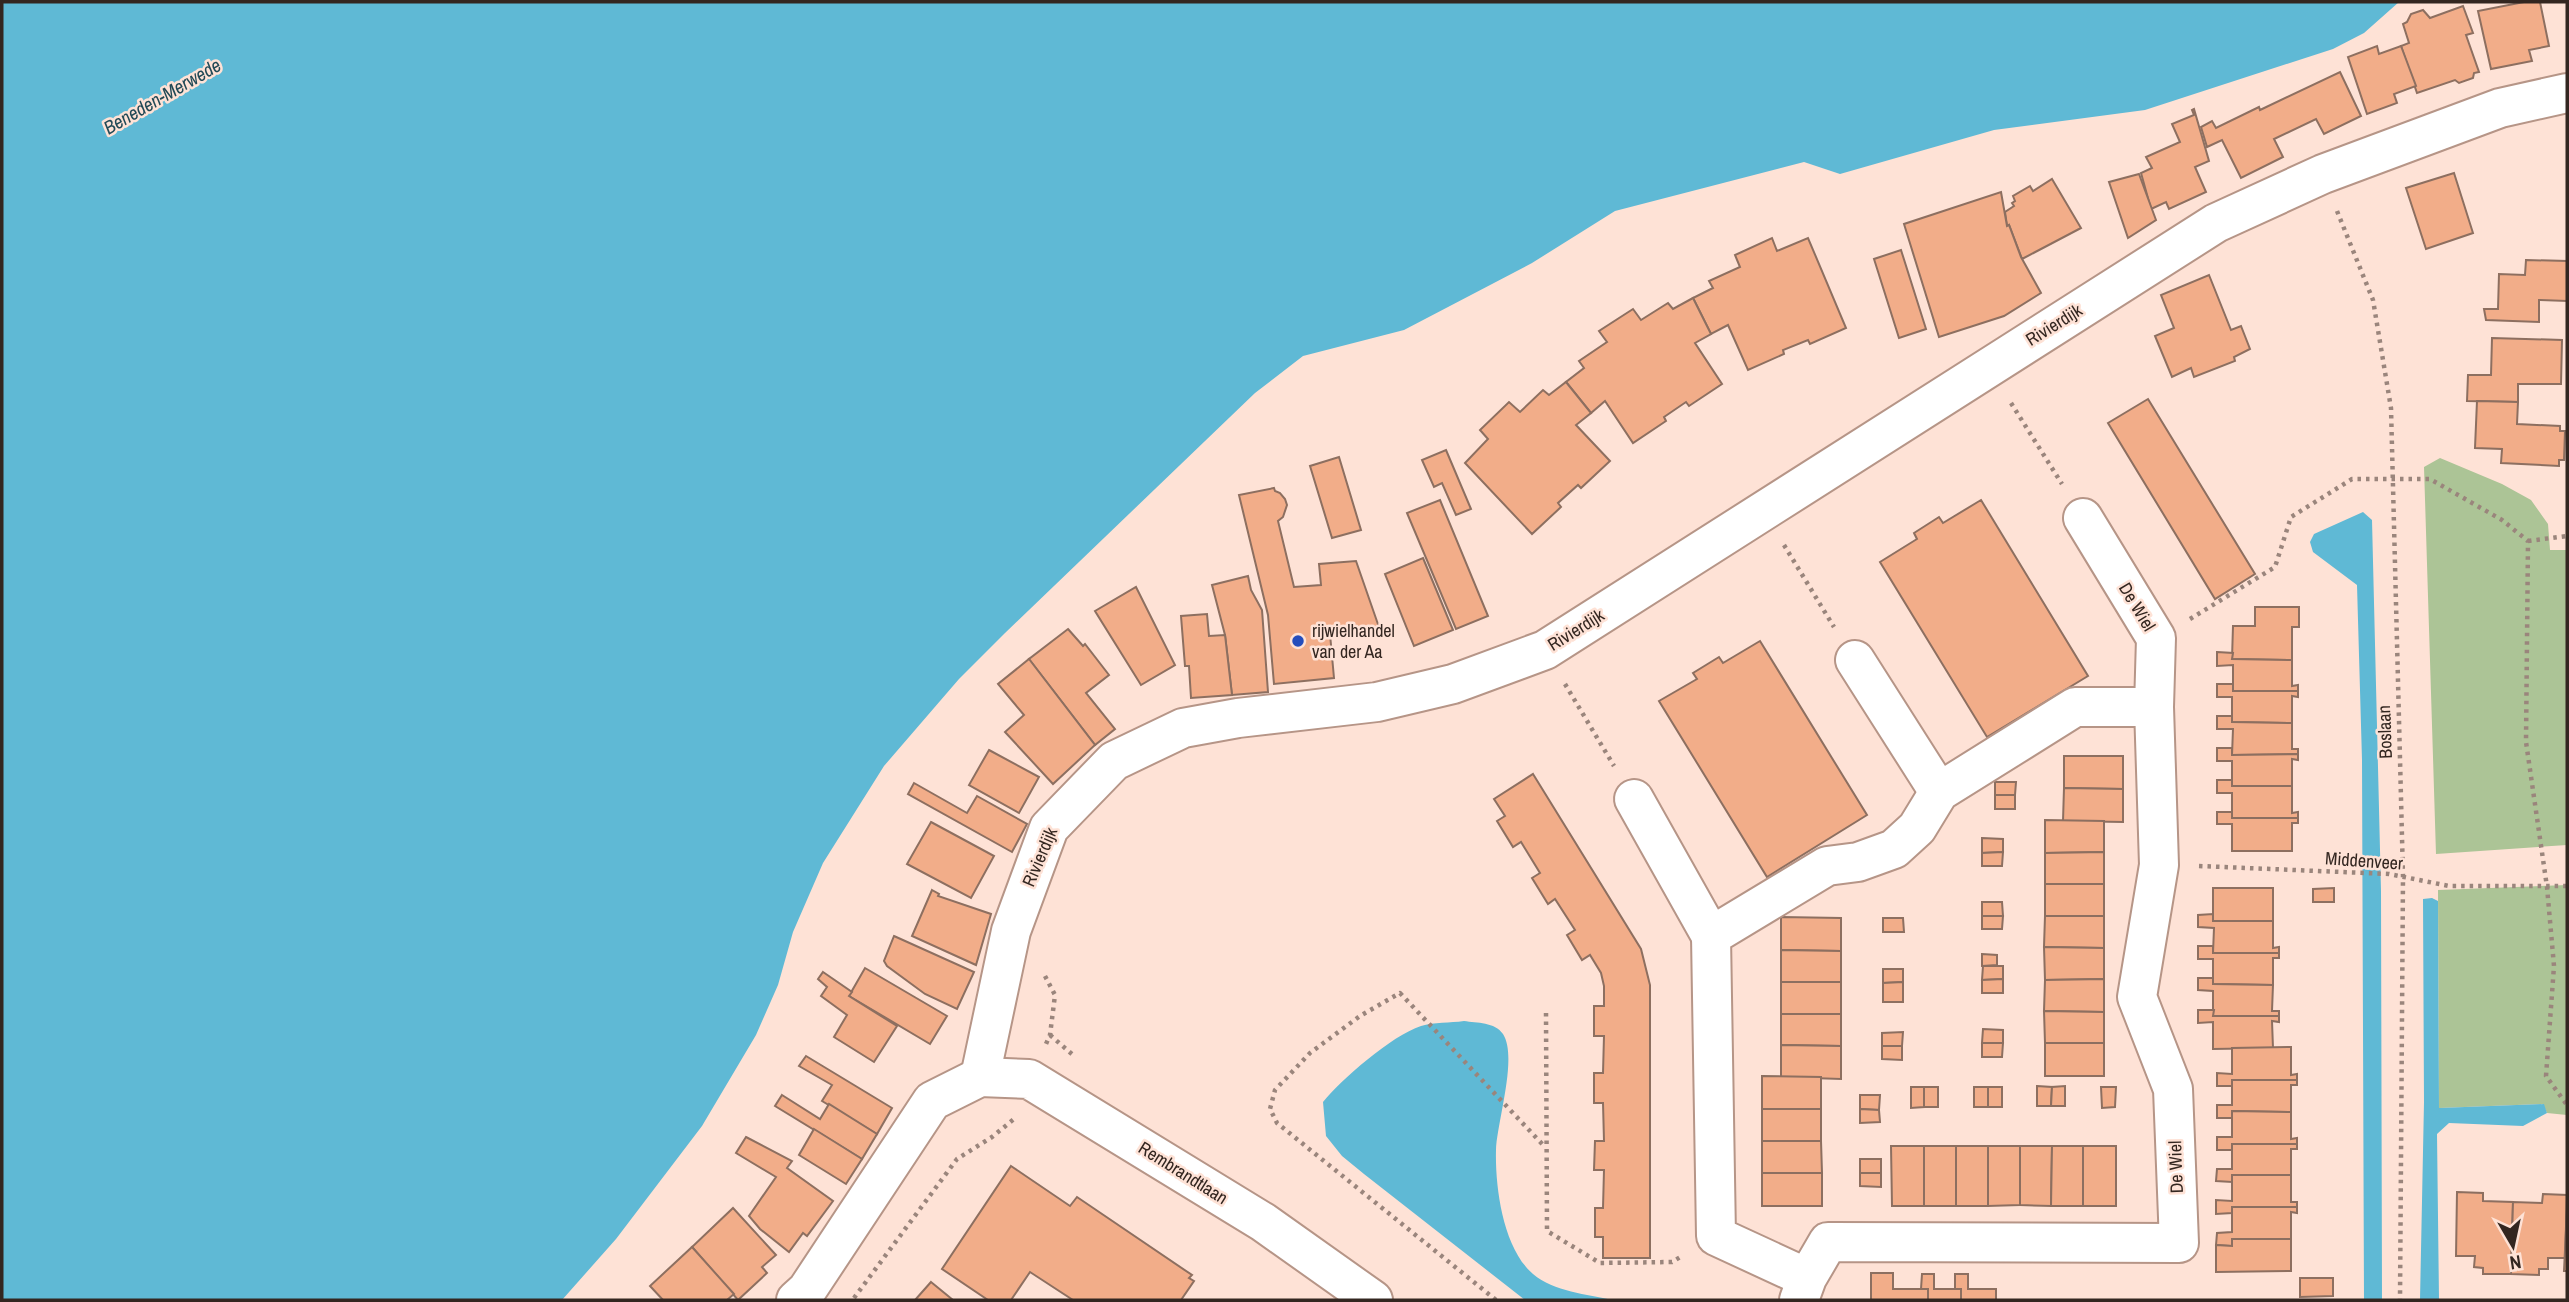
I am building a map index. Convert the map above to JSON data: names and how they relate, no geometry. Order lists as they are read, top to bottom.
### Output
{
  "streets": {
    "street": ["Rivierdijk", "De Wiel", "Rembrandtlaan"],
    "path": ["Boslaan", "Middenveer"]
  },
  "crossings": [
    ["Rivierdijk", "Boslaan"],
    ["Rivierdijk", "Rembrandtlaan"],
    ["De Wiel", "Middenveer"],
    ["Boslaan", "Middenveer"]
  ],
  "water": ["Beneden-Merwede"],
  "places": ["rijwielhandel van der Aa"],
  "north": "bottom"
}
